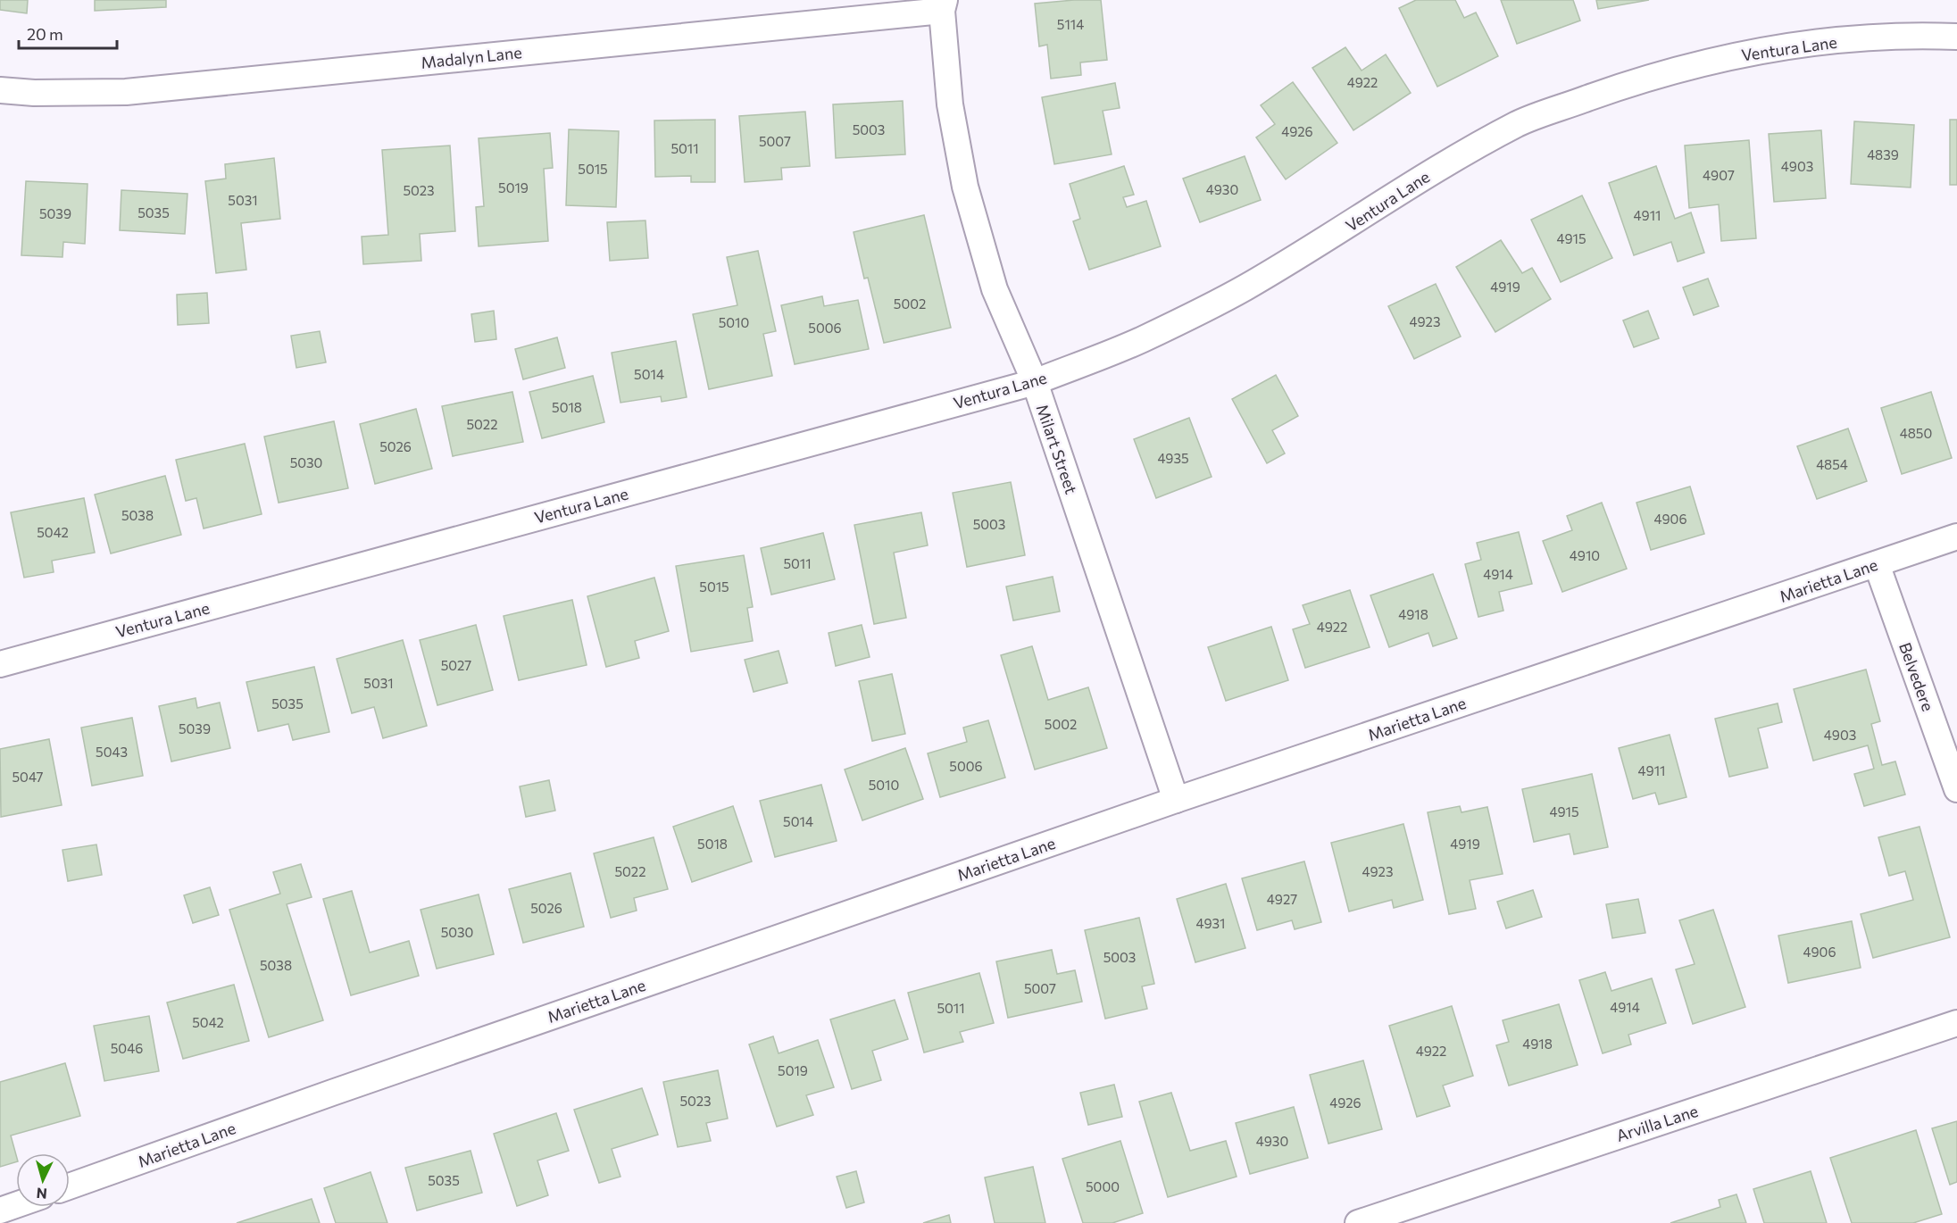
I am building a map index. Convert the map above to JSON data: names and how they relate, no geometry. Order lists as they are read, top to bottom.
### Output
{
  "streets": {
    "street": [
      "Ventura Lane",
      "Madalyn Lane",
      "Milart Street",
      "Marietta Lane",
      "Belvedere",
      "Arvilla Lane"
    ]
  },
  "crossings": [
    ["Ventura Lane", "Milart Street"],
    ["Madalyn Lane", "Milart Street"],
    ["Milart Street", "Marietta Lane"],
    ["Marietta Lane", "Belvedere"]
  ],
  "house_numbers": [
    "5114",
    "4922",
    "5003",
    "4926",
    "5007",
    "5011",
    "4839",
    "4903",
    "5015",
    "4907",
    "5019",
    "4930",
    "5023",
    "5031",
    "5035",
    "5039",
    "4911",
    "4915",
    "4919",
    "5002",
    "4923",
    "5010",
    "5006",
    "5014",
    "5018",
    "5022",
    "4850",
    "5026",
    "4935",
    "5030",
    "4854",
    "5038",
    "4906",
    "5003",
    "5042",
    "4910",
    "5011",
    "4914",
    "5015",
    "4918",
    "4922",
    "5027",
    "5031",
    "5035",
    "5002",
    "5039",
    "4903",
    "5043",
    "5006",
    "4911",
    "5047",
    "5010",
    "4915",
    "5014",
    "5018",
    "4919",
    "5022",
    "4923",
    "4927",
    "5026",
    "4931",
    "5030",
    "4906",
    "5003",
    "5038",
    "5007",
    "4914",
    "5011",
    "5042",
    "4918",
    "5046",
    "4922",
    "5019",
    "5023",
    "4926",
    "4930",
    "5035",
    "5000"
  ],
  "scale_bar": "20 m",
  "north": "bottom"
}
